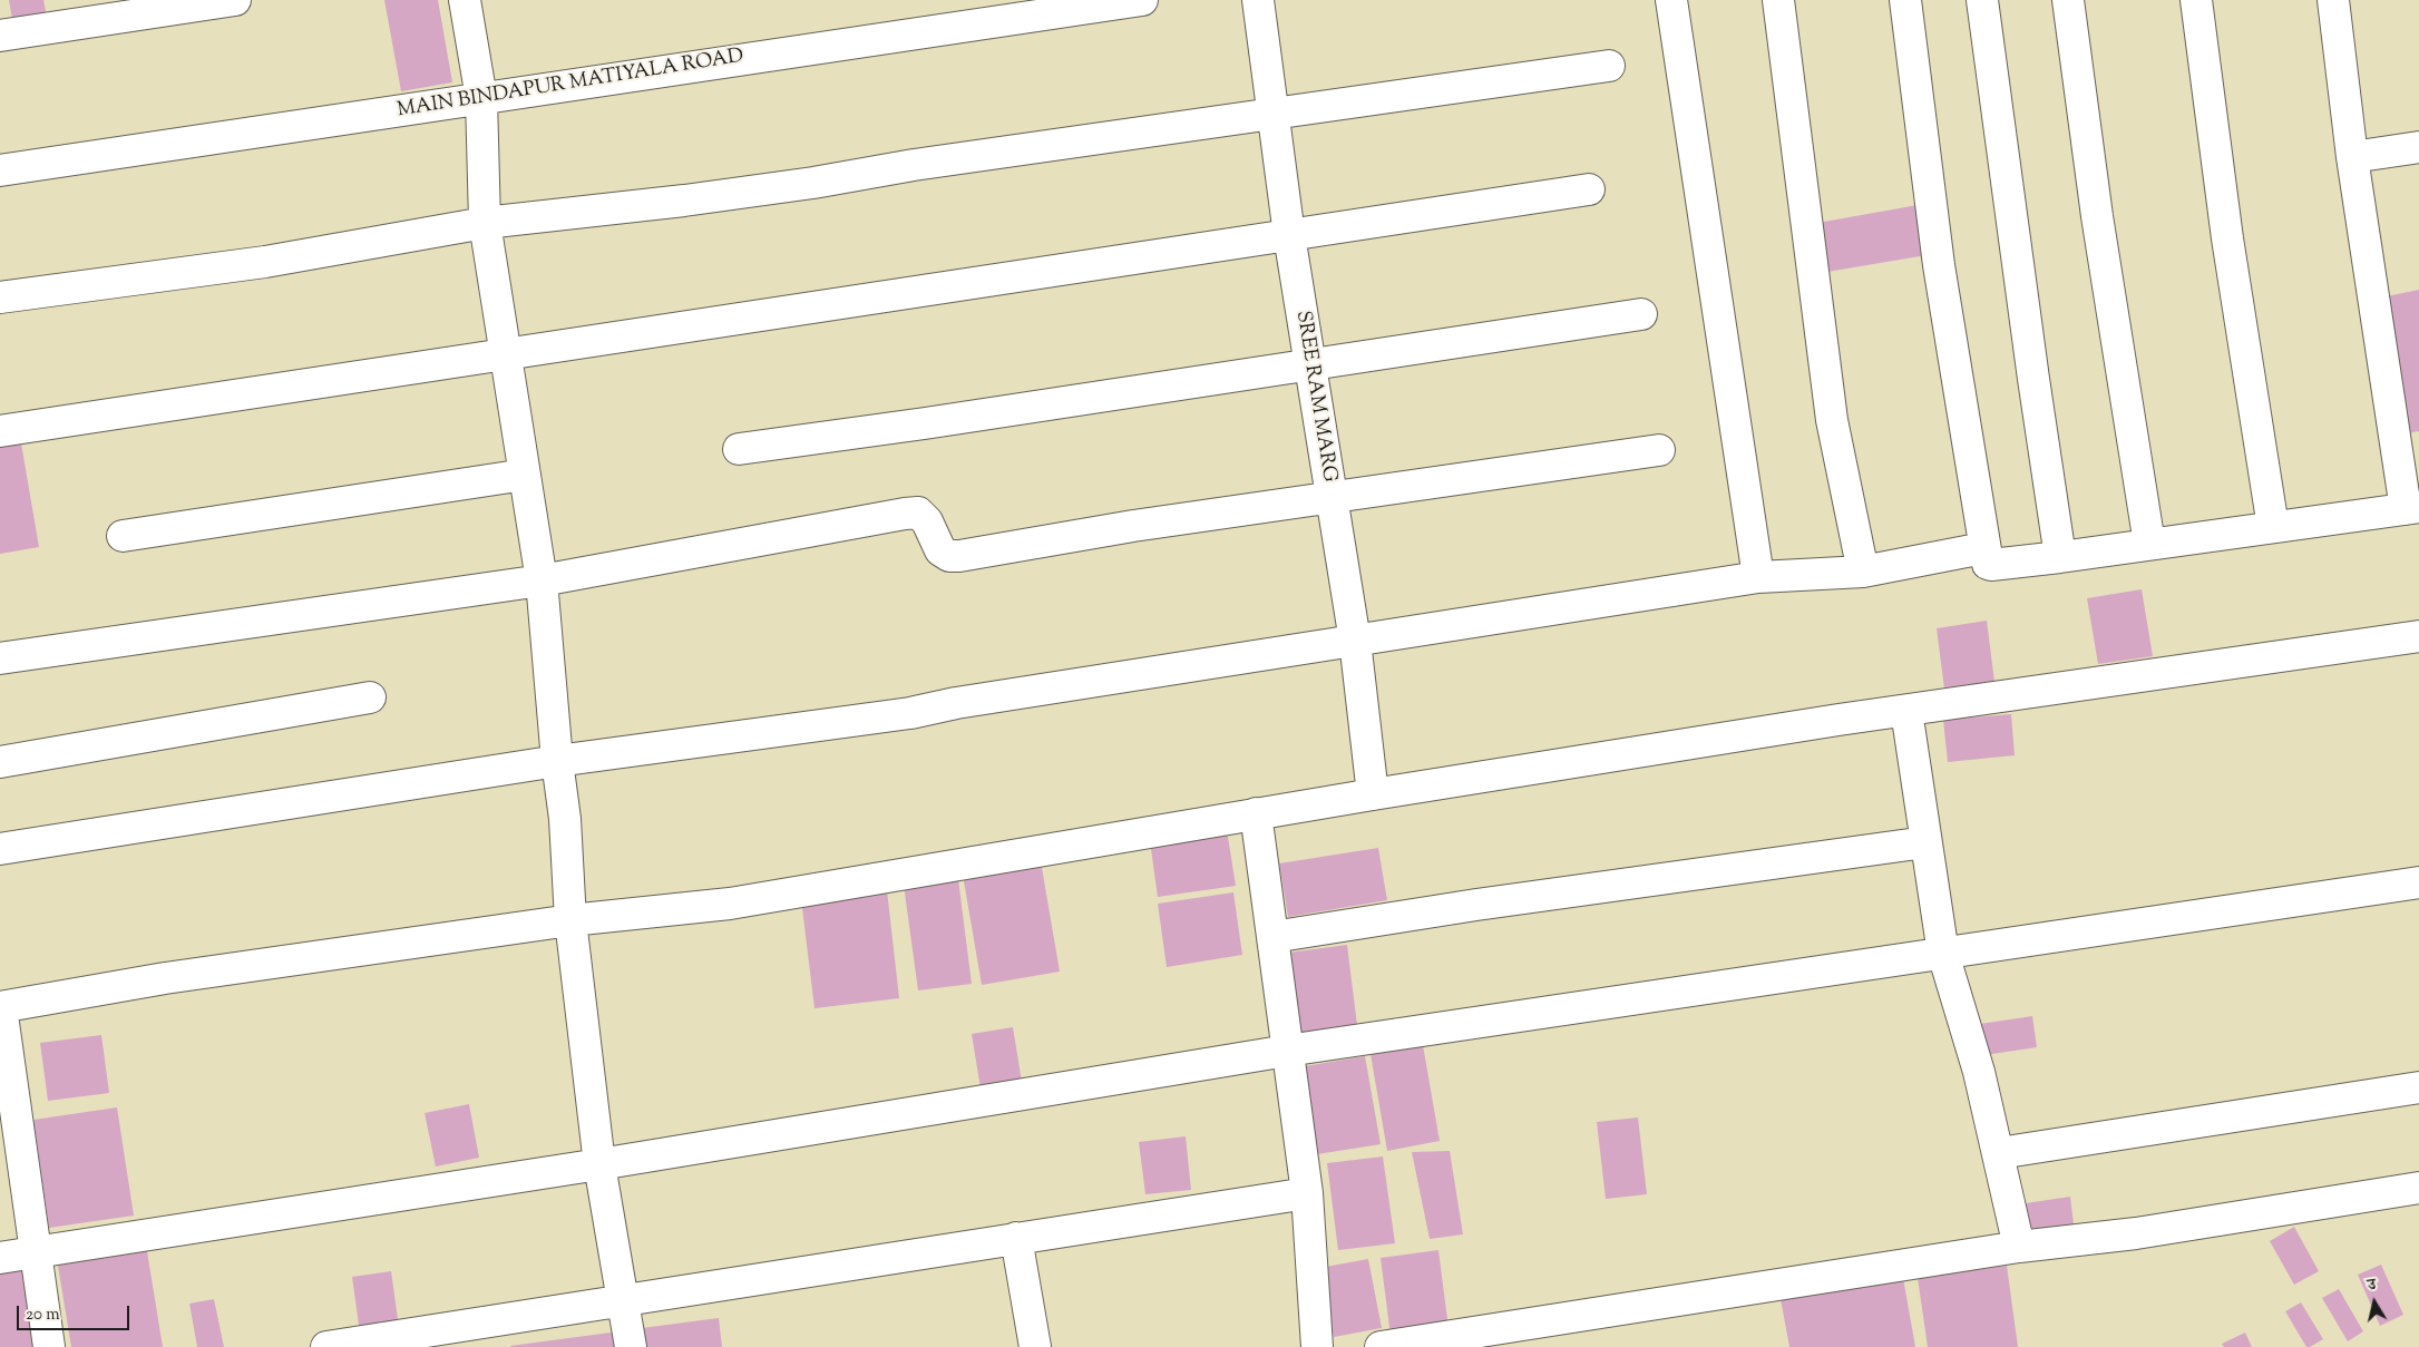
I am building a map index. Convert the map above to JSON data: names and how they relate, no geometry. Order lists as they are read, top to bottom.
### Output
{
  "streets": {
    "street": ["MAIN BINDAPUR MATIYALA ROAD", "SREE RAM MARG"]
  },
  "scale_bar": "20 m",
  "north": "top"
}
